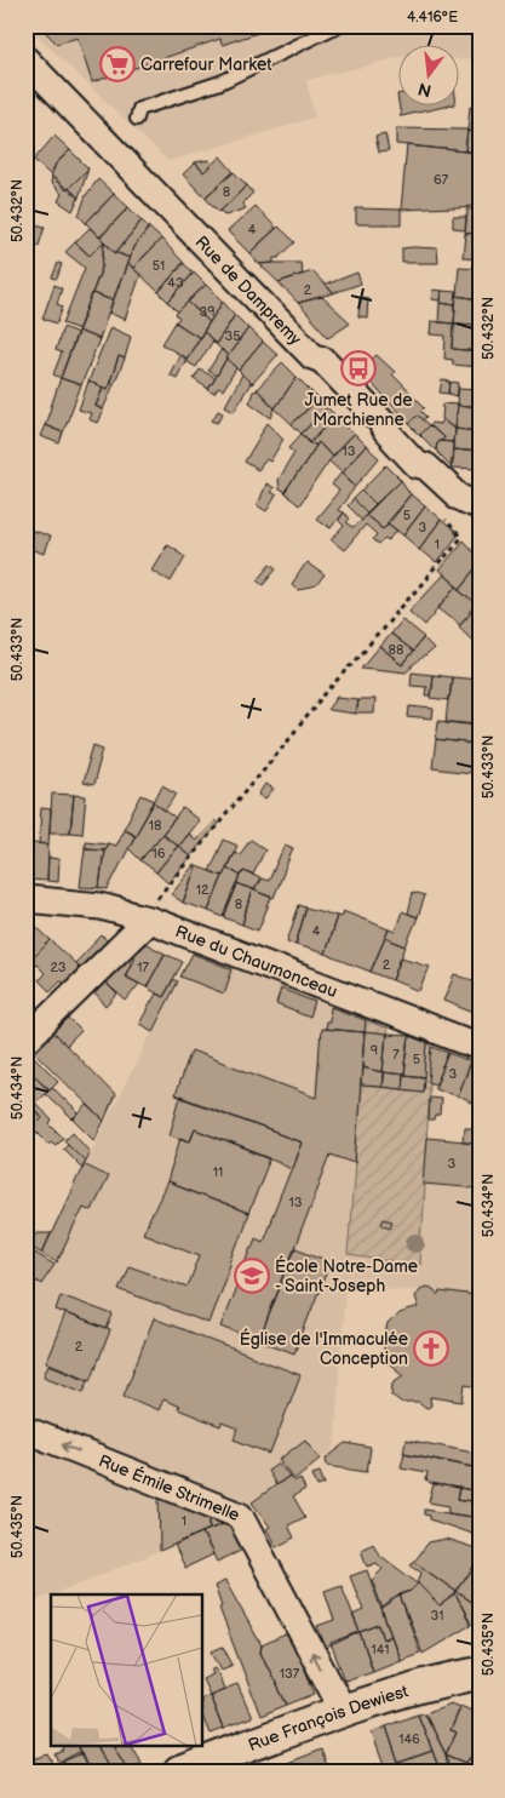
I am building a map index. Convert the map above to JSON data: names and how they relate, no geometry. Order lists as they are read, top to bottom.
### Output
{
  "streets": {
    "street": [
      "Rue de Dampremy",
      "Rue du Chaumonceau",
      "Rue Émile Strimelle",
      "Rue François Dewiest"
    ]
  },
  "crossings": [
    ["Rue Émile Strimelle", "Rue François Dewiest"]
  ],
  "one_way": ["Rue Émile Strimelle"],
  "places": {
    "supermarket": ["Carrefour Market"],
    "bus stop": ["Jumet Rue de Marchienne"],
    "school or university": ["École Notre-Dame - Saint-Joseph"],
    "church": ["Église de l'Immaculée Conception"]
  },
  "house_numbers": [
    "67",
    "8",
    "4",
    "51",
    "43",
    "2",
    "39",
    "35",
    "13",
    "5",
    "3",
    "1",
    "88",
    "18",
    "16",
    "12",
    "8",
    "4",
    "2",
    "23",
    "17",
    "9",
    "7",
    "5",
    "3",
    "3",
    "11",
    "13",
    "2",
    "1",
    "31",
    "141",
    "137",
    "146"
  ],
  "north": "bottom",
  "coordinates": [
    "4.416°E",
    "50.432°N",
    "50.433°N",
    "50.434°N",
    "50.435°N"
  ]
}
